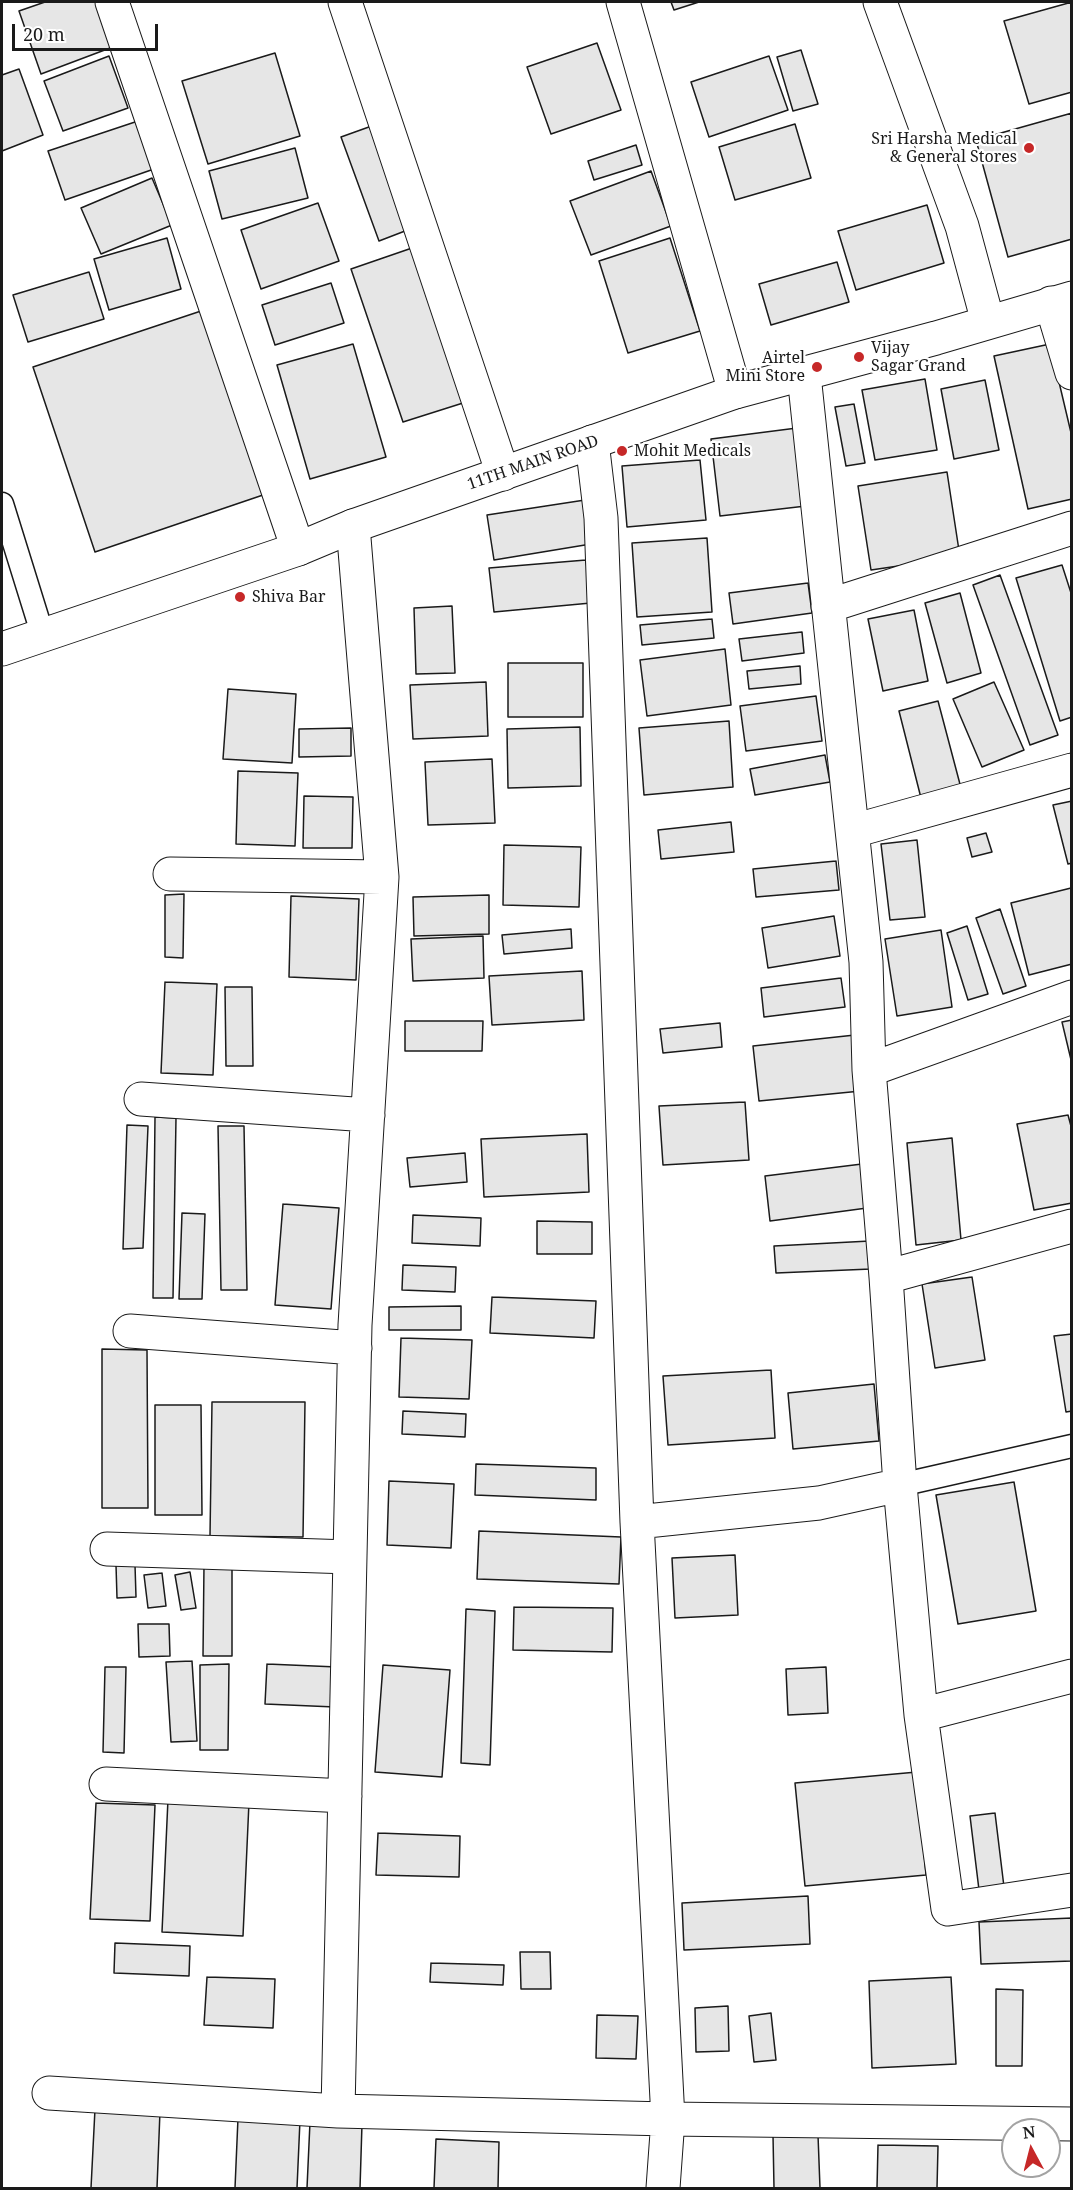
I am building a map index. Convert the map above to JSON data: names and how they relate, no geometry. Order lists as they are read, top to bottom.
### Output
{
  "streets": {
    "street": ["11TH MAIN ROAD"]
  },
  "places": [
    "Sri Harsha Medical & General Stores",
    "Vijay Sagar Grand",
    "Airtel Mini Store",
    "Mohit Medicals",
    "Shiva Bar"
  ],
  "scale_bar": "20 m",
  "north": "top"
}
